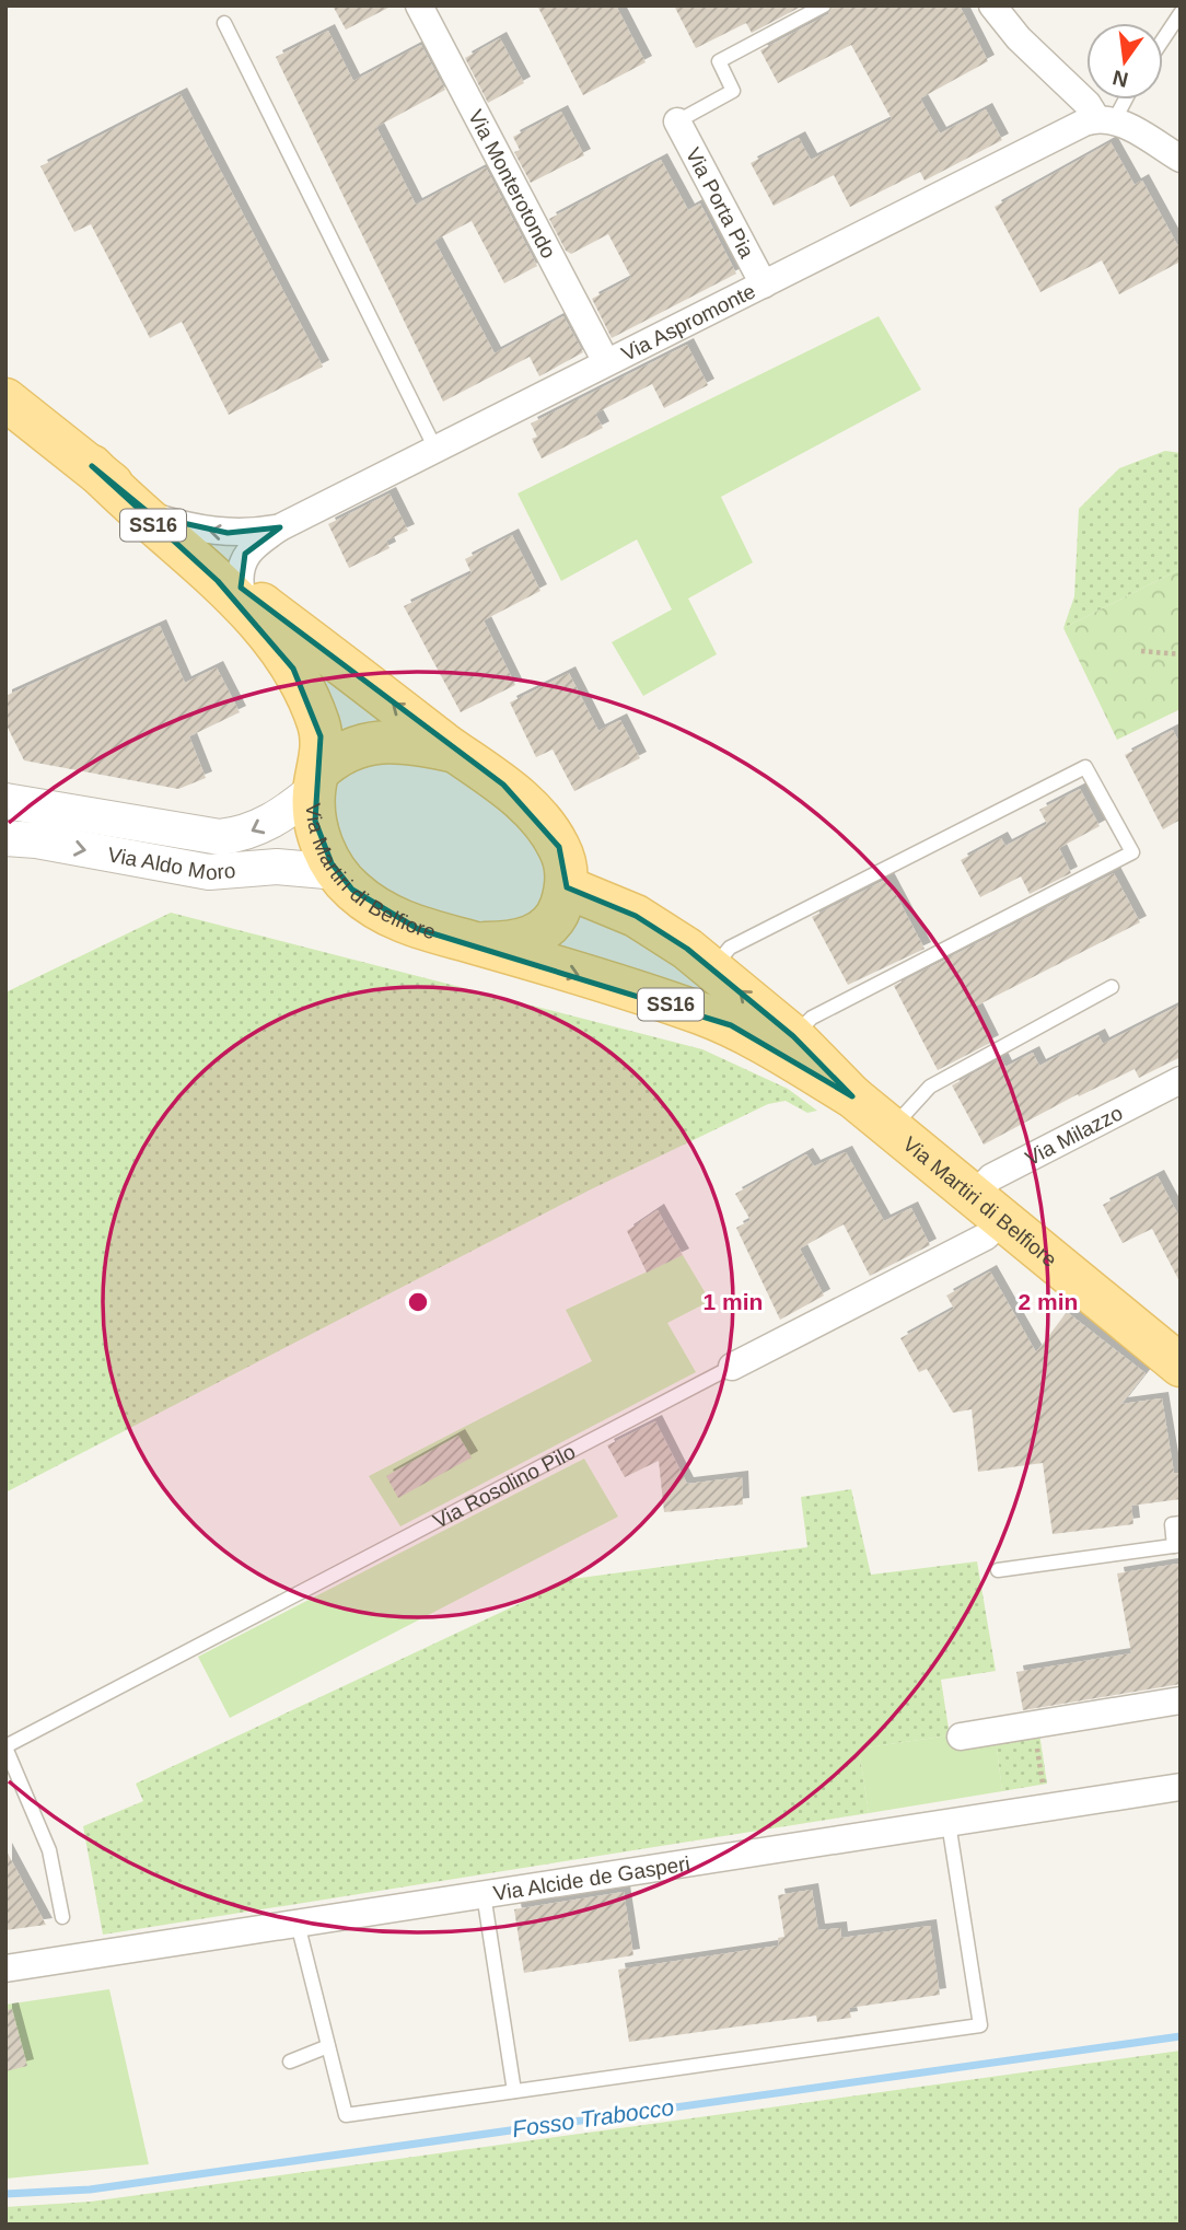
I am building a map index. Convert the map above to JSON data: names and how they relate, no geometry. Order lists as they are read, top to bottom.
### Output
{
  "streets": {
    "main road": ["SS16", "Via Martiri di Belfiore"],
    "street": [
      "Via Monterotondo",
      "Via Porta Pia",
      "Via Aspromonte",
      "Via Aldo Moro",
      "Via Milazzo",
      "Via Rosolino Pilo",
      "Via Alcide de Gasperi"
    ]
  },
  "crossings": [
    ["Via Monterotondo", "Via Aspromonte"],
    ["Via Porta Pia", "Via Aspromonte"],
    ["Via Aspromonte", "SS16"],
    ["Via Aspromonte", "Via Martiri di Belfiore"],
    ["SS16", "Via Aldo Moro"],
    ["SS16", "Via Martiri di Belfiore"],
    ["Via Aldo Moro", "Via Martiri di Belfiore"],
    ["Via Martiri di Belfiore", "Via Milazzo"],
    ["Via Martiri di Belfiore", "Via Rosolino Pilo"],
    ["Via Milazzo", "Via Rosolino Pilo"]
  ],
  "water": ["Fosso Trabocco"],
  "north": "bottom",
  "rings": ["1 min", "2 min"]
}
